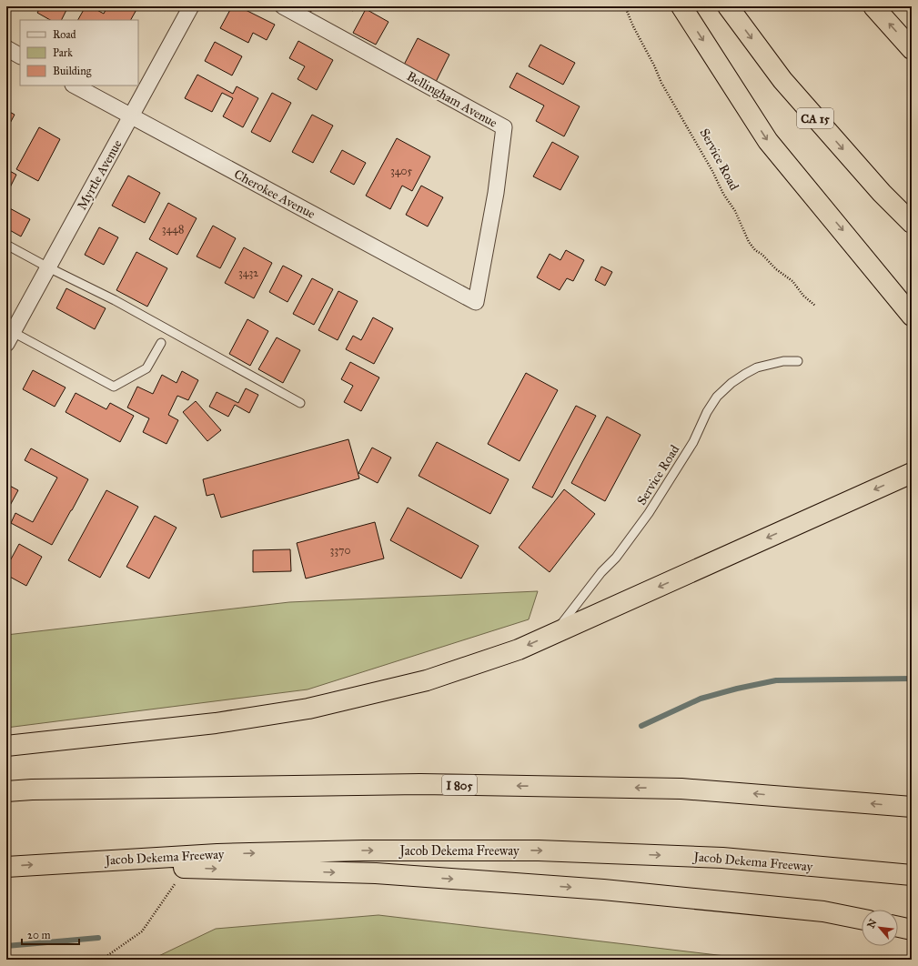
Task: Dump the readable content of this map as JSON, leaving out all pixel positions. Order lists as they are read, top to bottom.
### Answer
{
  "streets": {
    "highway": ["CA 15", "I 805", "Jacob Dekema Freeway"],
    "street": ["Bellingham Avenue", "Myrtle Avenue", "Cherokee Avenue"],
    "lane": ["Service Road"]
  },
  "crossings": [
    ["Bellingham Avenue", "Cherokee Avenue"],
    ["Myrtle Avenue", "Cherokee Avenue"]
  ],
  "house_numbers": [
    "3405",
    "3448",
    "3432",
    "3370"
  ],
  "legend": ["Road", "Park", "Building"],
  "scale_bar": "20 m",
  "north": "top left"
}
